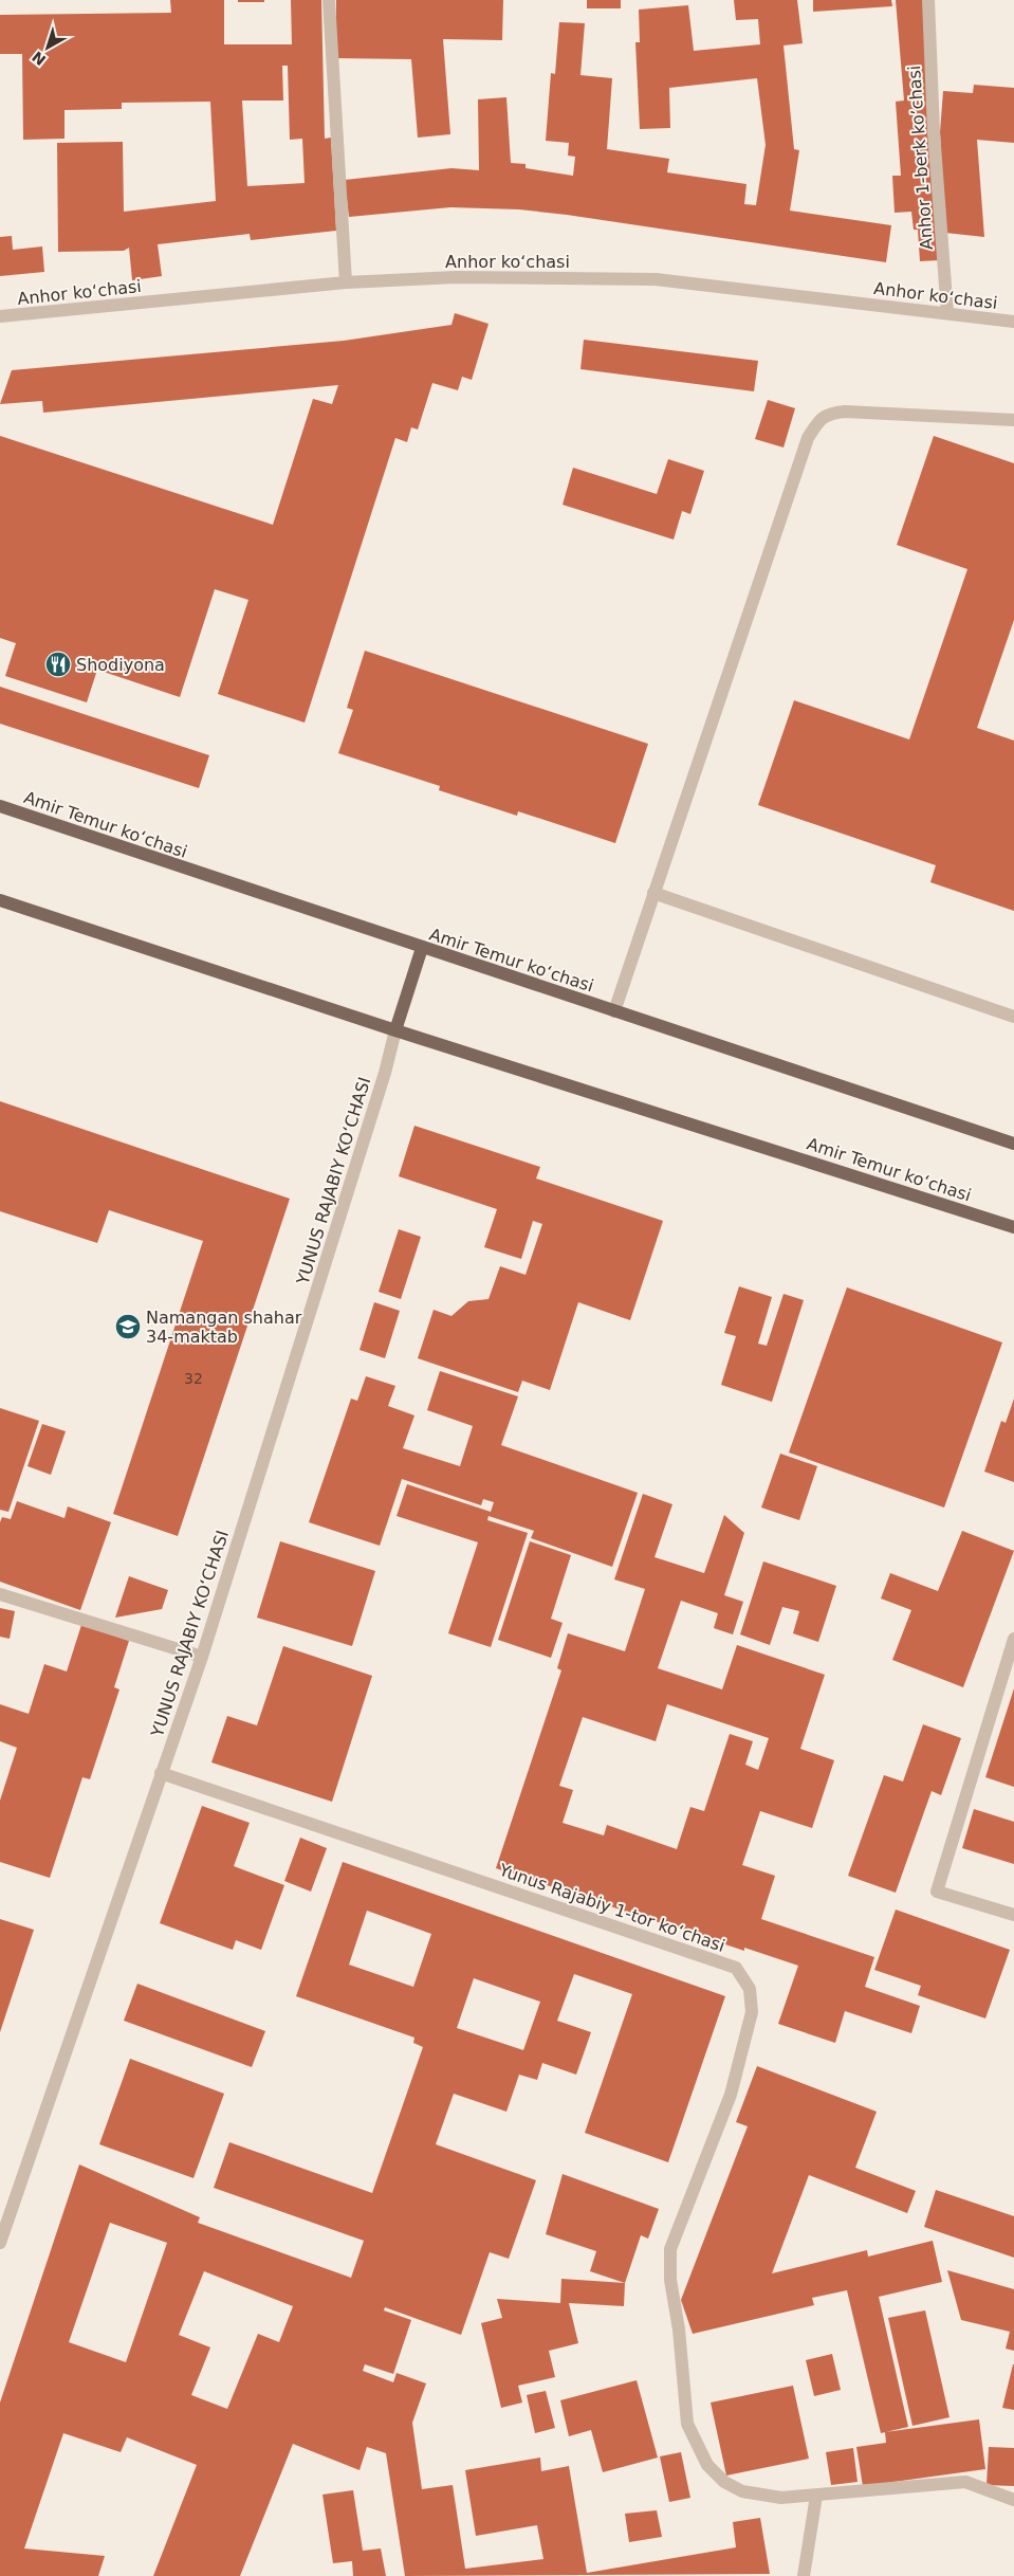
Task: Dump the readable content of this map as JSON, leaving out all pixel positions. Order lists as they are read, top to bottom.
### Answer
{
  "streets": {
    "main road": ["Amir Temur koʻchasi"],
    "street": [
      "Anhor 1-berk koʼchasi",
      "Anhor koʻchasi",
      "YUNUS RAJABIY KO‘CHASI",
      "Yunus Rajabiy 1-tor koʻchasi"
    ]
  },
  "crossings": [
    ["Anhor 1-berk koʼchasi", "Anhor koʻchasi"],
    ["Amir Temur koʻchasi", "YUNUS RAJABIY KO‘CHASI"],
    ["YUNUS RAJABIY KO‘CHASI", "Yunus Rajabiy 1-tor koʻchasi"]
  ],
  "places": {
    "restaurant": ["Shodiyona"],
    "school or university": ["Namangan shahar 34-maktab"]
  },
  "house_numbers": ["32"],
  "north": "bottom left"
}
